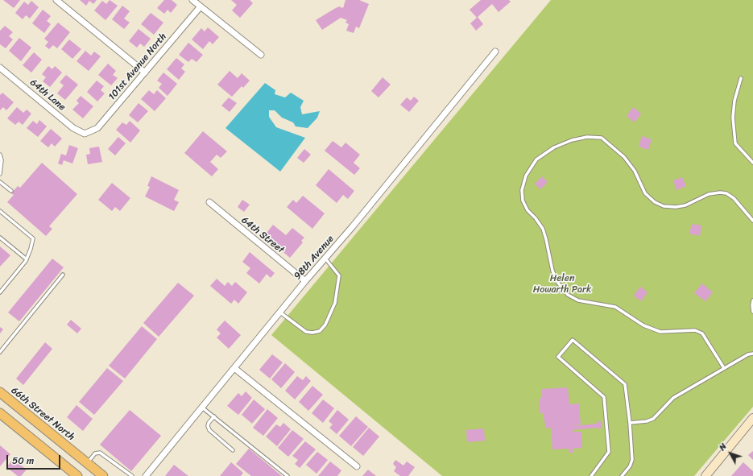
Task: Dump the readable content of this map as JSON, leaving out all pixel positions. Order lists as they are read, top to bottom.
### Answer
{
  "streets": {
    "main road": ["66th Street North"],
    "street": [
      "101st Avenue North",
      "64th Lane",
      "64th Street",
      "98th Avenue"
    ]
  },
  "crossings": [
    ["101st Avenue North", "64th Lane"],
    ["64th Street", "98th Avenue"]
  ],
  "parks": ["Helen Howarth Park"],
  "scale_bar": "50 m",
  "north": "top left"
}
